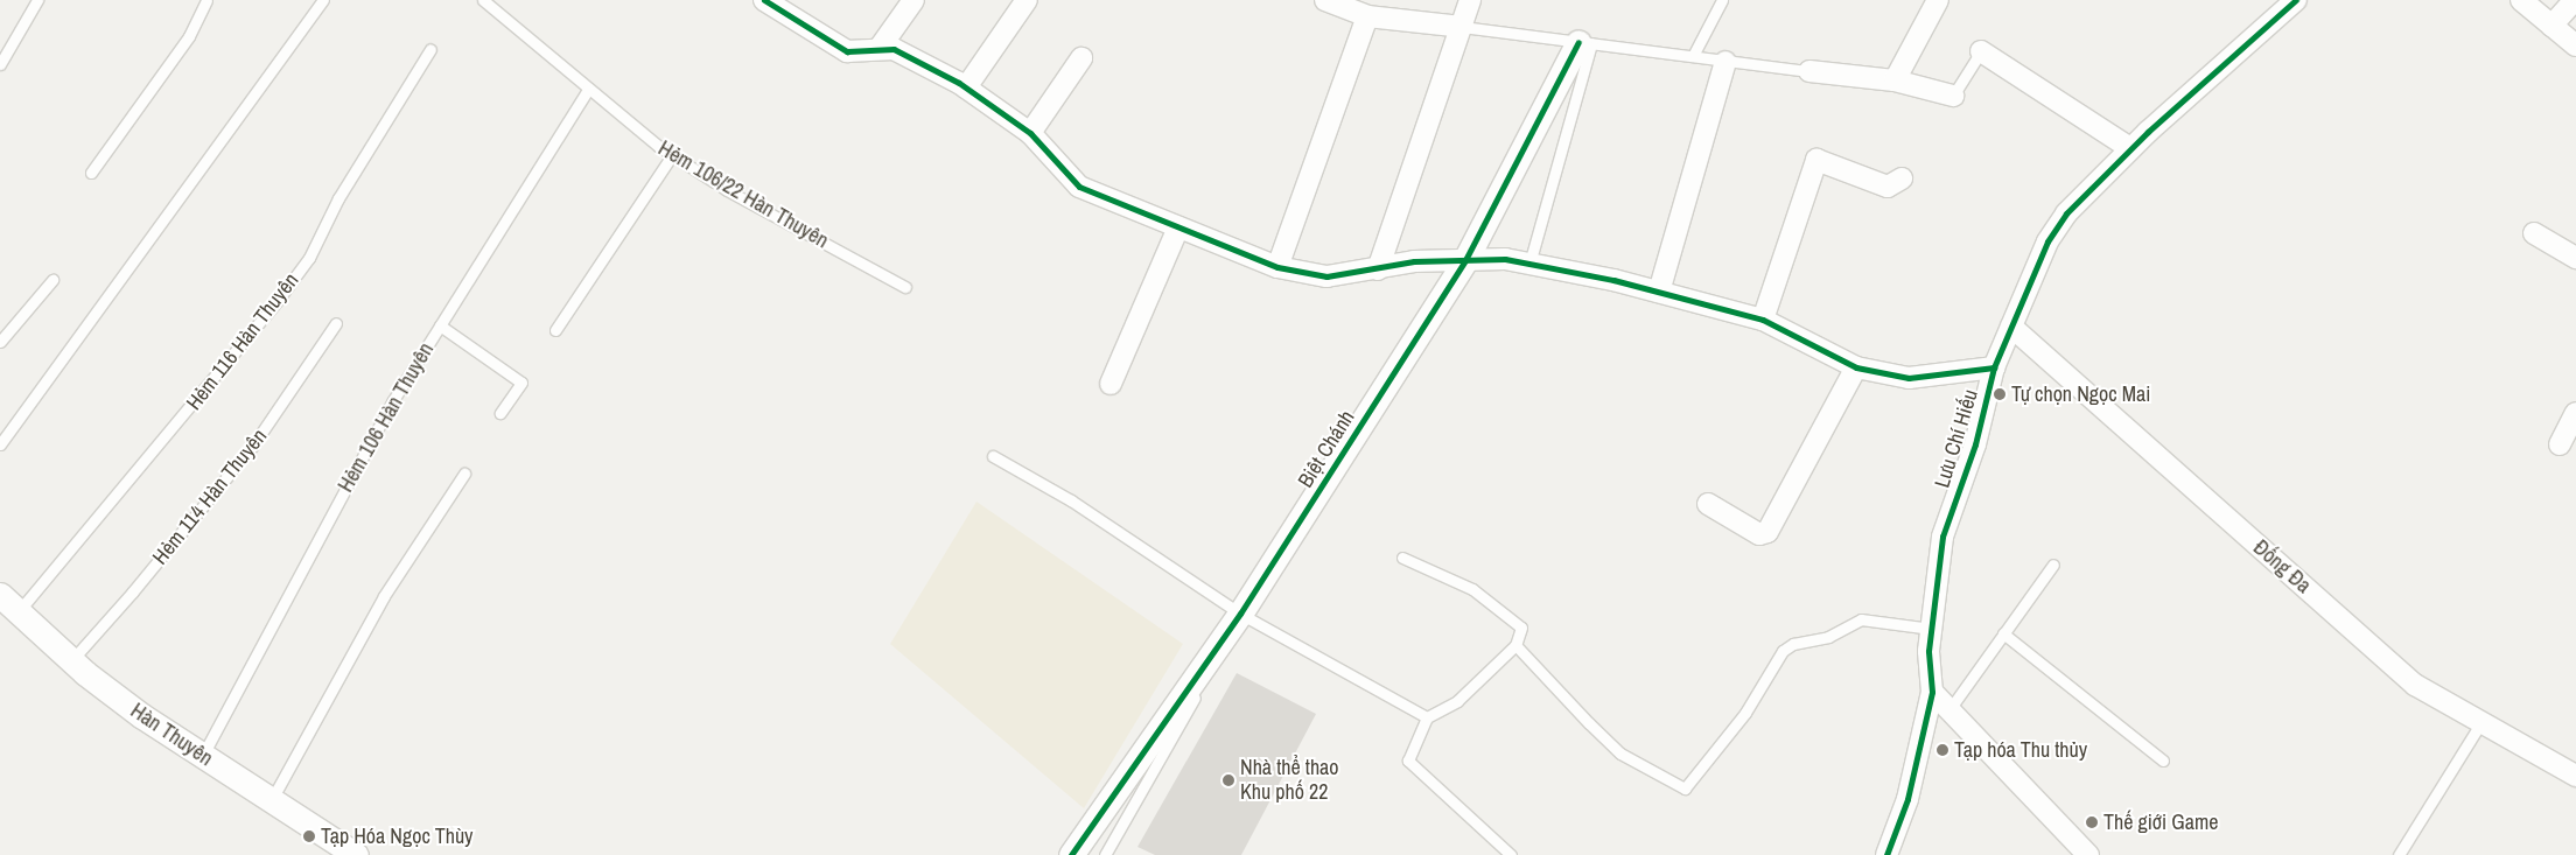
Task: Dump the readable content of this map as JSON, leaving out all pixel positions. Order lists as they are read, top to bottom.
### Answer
{
  "streets": {
    "street": [
      "Lưu Chí Hiếu",
      "Biệt Chánh",
      "Đống Đa",
      "Hàn Thuyên"
    ],
    "lane": [
      "Hẻm 106/22 Hàn Thuyên",
      "Hẻm 116 Hàn Thuyên",
      "Hẻm 106 Hàn Thuyên",
      "Hẻm 114 Hàn Thuyên"
    ]
  },
  "crossings": [
    ["Hẻm 106/22 Hàn Thuyên", "Hẻm 106 Hàn Thuyên"],
    ["Hẻm 116 Hàn Thuyên", "Hàn Thuyên"],
    ["Hẻm 106 Hàn Thuyên", "Hàn Thuyên"],
    ["Lưu Chí Hiếu", "Đống Đa"],
    ["Hẻm 114 Hàn Thuyên", "Hàn Thuyên"]
  ],
  "places": [
    "Tự chọn Ngọc Mai",
    "Tạp hóa Thu thủy",
    "Nhà thể thao Khu phố 22",
    "Thế giới Game",
    "Tạp Hóa Ngọc Thùy"
  ]
}
